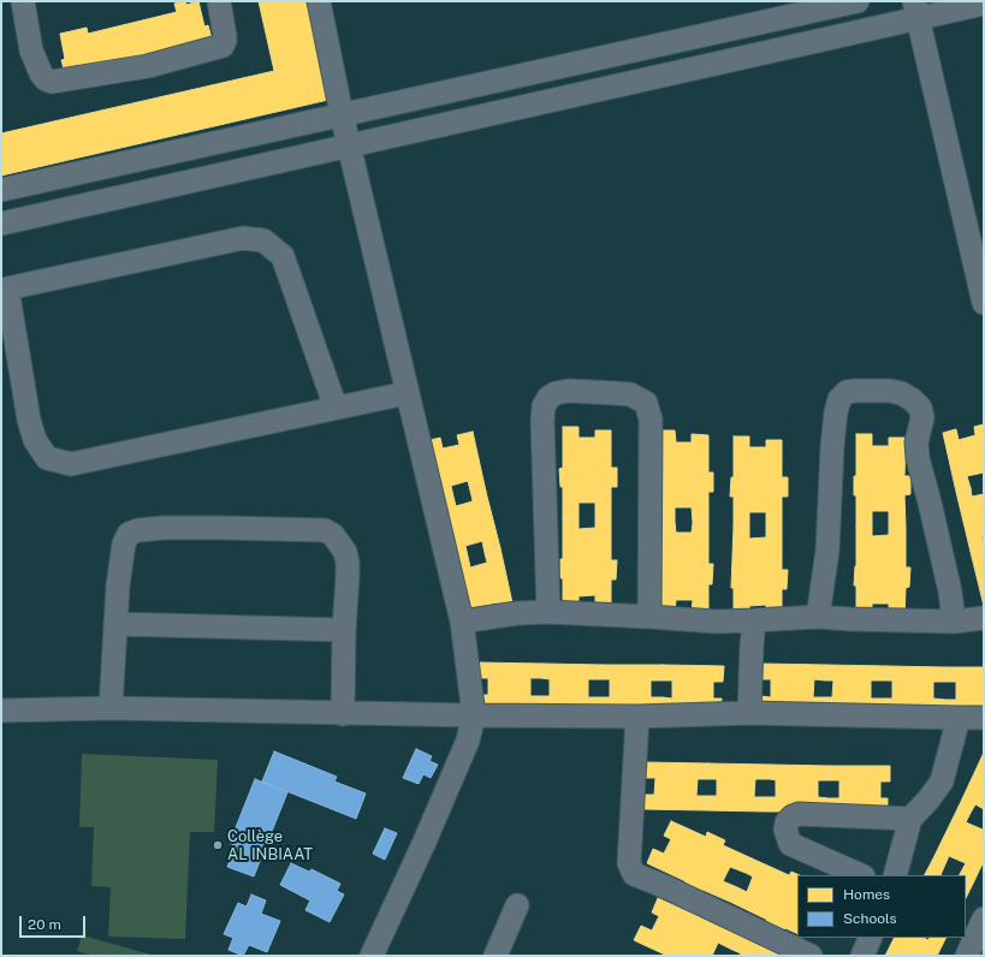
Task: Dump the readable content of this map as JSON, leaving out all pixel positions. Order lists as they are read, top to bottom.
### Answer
{
  "places": ["Collège AL INBIAAT"],
  "legend": ["Homes", "Schools"],
  "scale_bar": "20 m"
}
